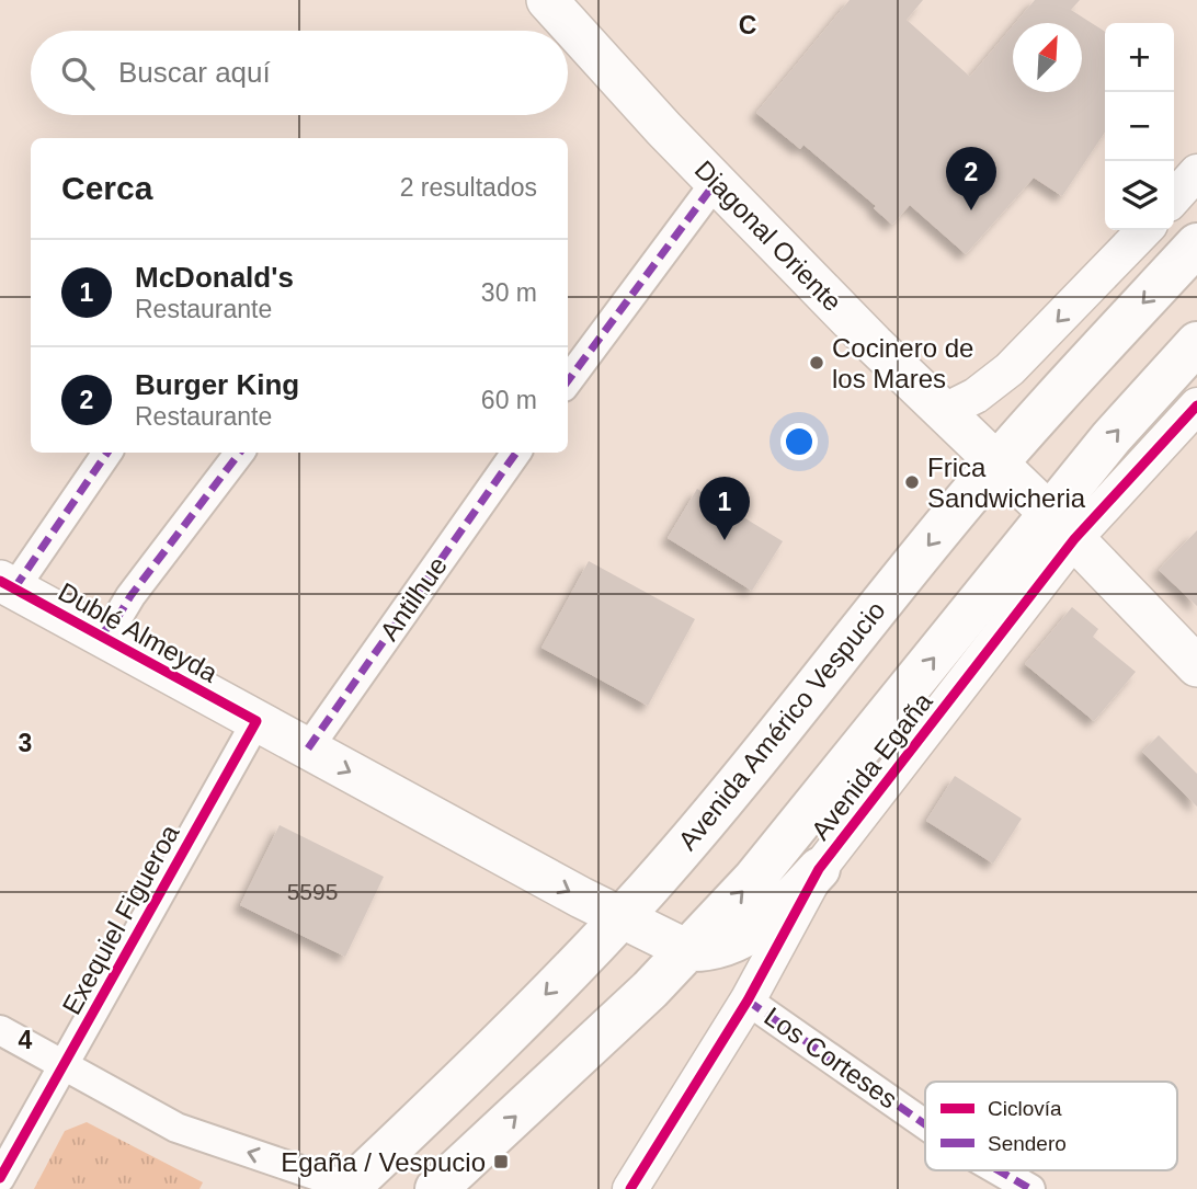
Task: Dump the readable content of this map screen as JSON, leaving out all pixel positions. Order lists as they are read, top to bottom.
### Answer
{
  "streets": {
    "main road": ["Diagonal Oriente", "Dublé Almeyda", "Avenida Américo Vespucio"],
    "street": [
      "Antilhue",
      "Avenida Egaña",
      "Exequiel Figueroa",
      "Los Corteses"
    ]
  },
  "crossings": [
    ["Diagonal Oriente", "Avenida Américo Vespucio"],
    ["Diagonal Oriente", "Avenida Egaña"],
    ["Antilhue", "Dublé Almeyda"],
    ["Dublé Almeyda", "Avenida Américo Vespucio"],
    ["Dublé Almeyda", "Exequiel Figueroa"],
    ["Avenida Egaña", "Los Corteses"]
  ],
  "one_way": ["Dublé Almeyda"],
  "places": {
    "other": ["Cocinero de los Mares", "Frica Sandwicheria"],
    "transit": ["Egaña / Vespucio"]
  },
  "house_numbers": ["5595"],
  "legend": ["Ciclovía", "Sendero"],
  "north": "top right",
  "page": {
    "map_buttons": ["+", "−"],
    "search": "Buscar aquí",
    "heading": ["Cerca", "2 resultados"],
    "pins": ["2", "1"],
    "list": [
      {
        "mark": "1",
        "name": "McDonald's",
        "note": "Restaurante",
        "value": "30 m"
      },
      {
        "mark": "2",
        "name": "Burger King",
        "note": "Restaurante",
        "value": "60 m"
      }
    ]
  },
  "grid": {
    "columns": ["C"],
    "rows": ["3", "4"]
  }
}
